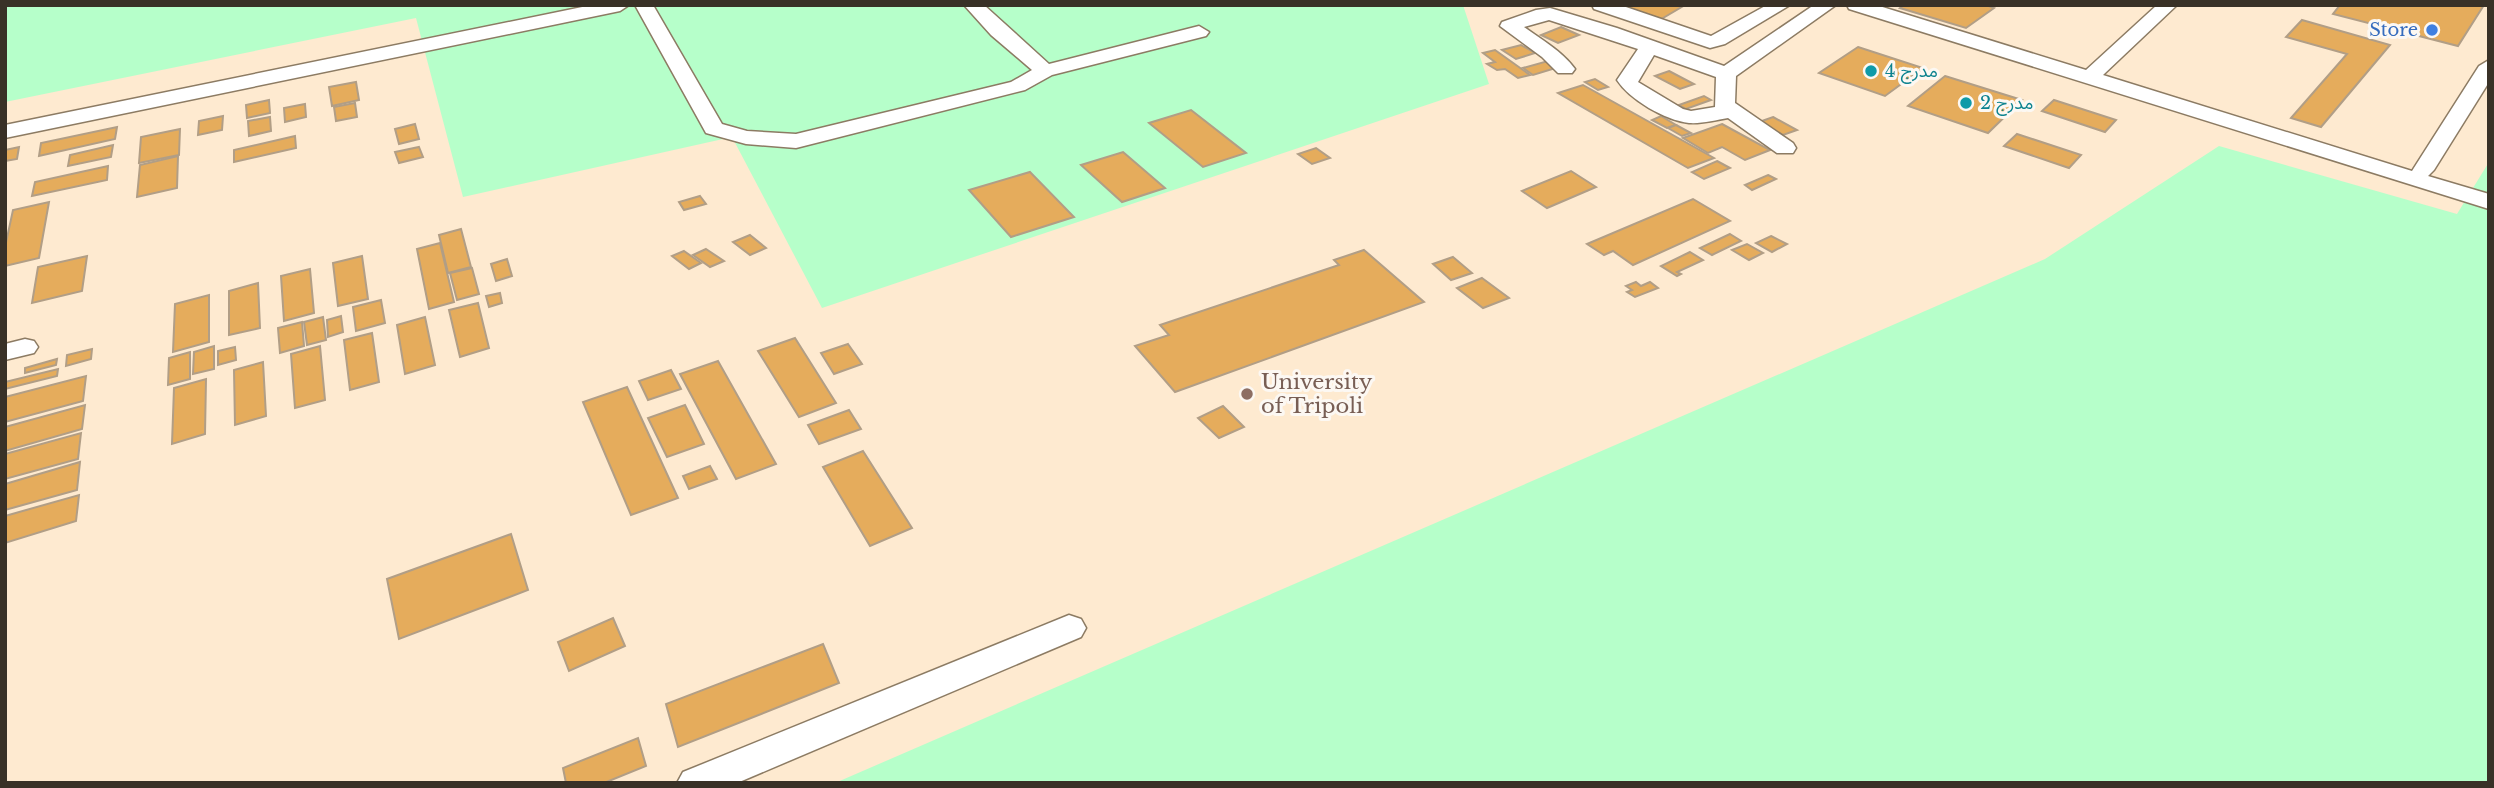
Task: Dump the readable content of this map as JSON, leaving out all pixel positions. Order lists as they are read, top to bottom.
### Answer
{
  "places": [
    "Store",
    "مدرج 4",
    "مدرج 2",
    "University of Tripoli"
  ]
}
